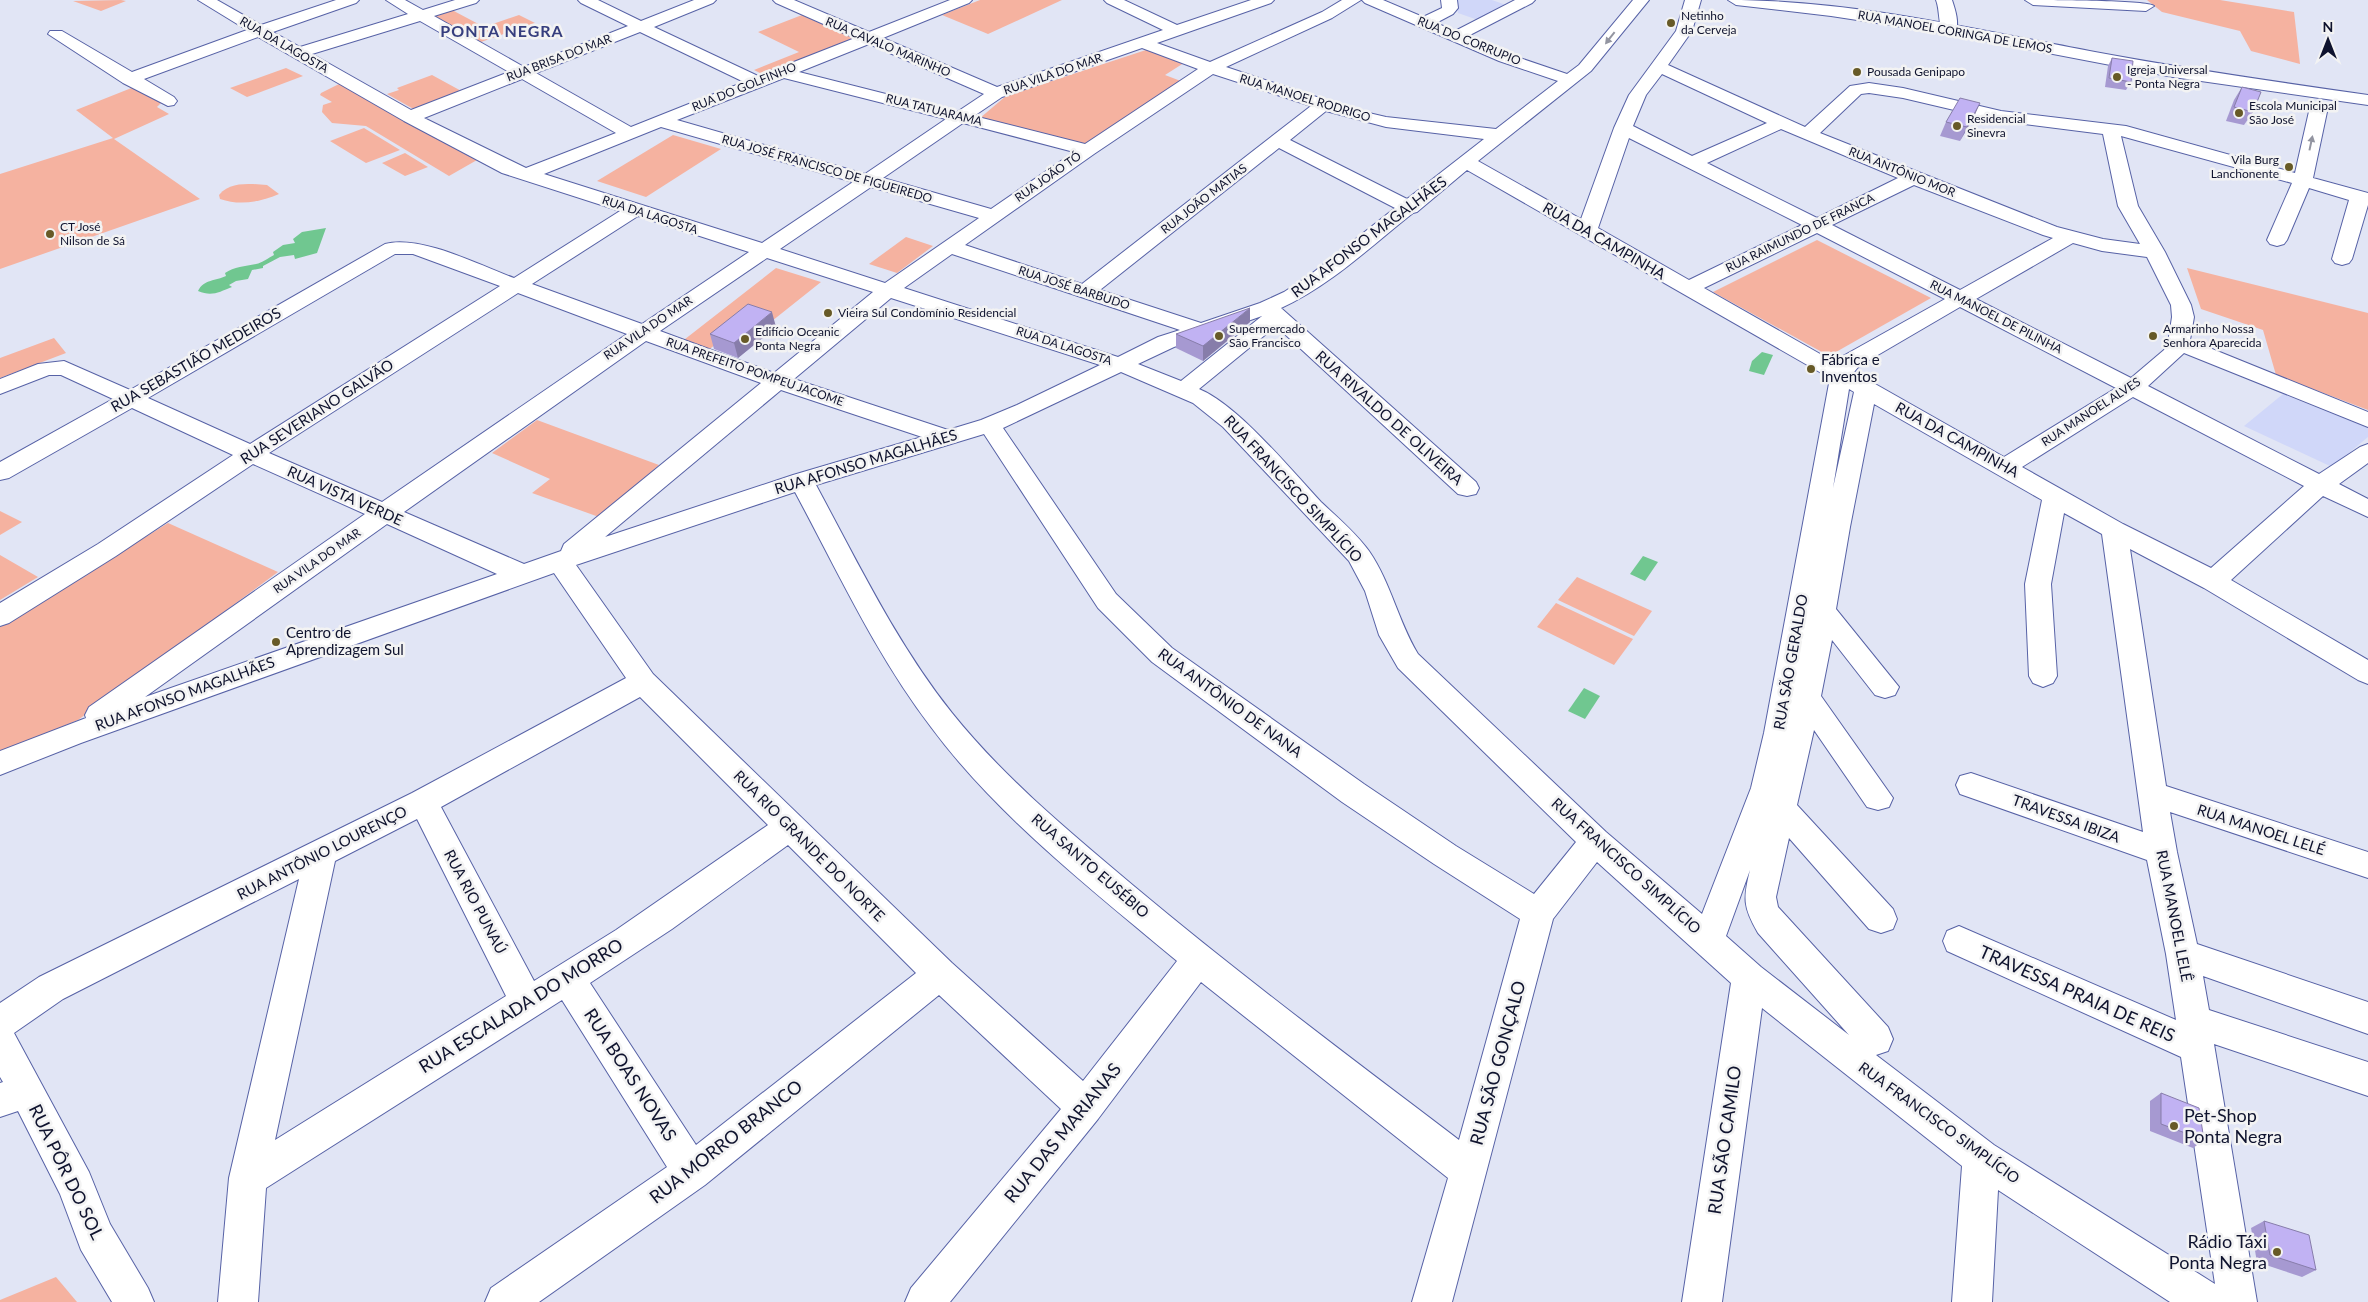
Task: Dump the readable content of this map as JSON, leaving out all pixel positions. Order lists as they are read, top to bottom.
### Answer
{
  "streets": {
    "street": [
      "RUA MANOEL CORINGA DE LEMOS",
      "RUA DO CORRUPIO",
      "RUA DA LAGOSTA",
      "RUA CAVALO MARINHO",
      "RUA BRISA DO MAR",
      "RUA VILA DO MAR",
      "RUA DO GOLFINHO",
      "RUA MANOEL RODRIGO",
      "RUA TATUARAMA",
      "RUA JOSÉ FRANCISCO DE FIGUEIREDO",
      "RUA ANTÔNIO MOR",
      "RUA JOÃO TÓ",
      "RUA JOÃO MATIAS",
      "RUA RAIMUNDO DE FRANCA",
      "RUA AFONSO MAGALHÃES",
      "RUA DA CAMPINHA",
      "RUA JOSÉ BARBUDO",
      "RUA MANOEL DE PILINHA",
      "RUA SEBASTIÃO MEDEIROS",
      "RUA PREFEITO POMPEU JACOME",
      "RUA SEVERIANO GALVÃO",
      "RUA MANOEL ALVES",
      "RUA RIVALDO DE OLIVEIRA",
      "RUA FRANCISCO SIMPLÍCIO",
      "RUA VISTA VERDE",
      "RUA SÃO GERALDO",
      "RUA ANTÔNIO DE NANA",
      "TRAVESSA IBIZA",
      "RUA MANOEL LELÉ",
      "RUA RIO GRANDE DO NORTE",
      "RUA ANTÔNIO LOURENÇO",
      "RUA SANTO EUSÉBIO",
      "RUA RIO PUNAÚ",
      "RUA MANOEL LELÊ",
      "TRAVESSA PRAIA DE REIS",
      "RUA ESCALADA DO MORRO",
      "RUA SÃO GONÇALO",
      "RUA BOAS NOVAS",
      "RUA DAS MARIANAS",
      "RUA SÃO CAMILO",
      "RUA MORRO BRANCO",
      "RUA PÔR DO SOL"
    ]
  },
  "crossings": [
    ["RUA DO CORRUPIO", "RUA AFONSO MAGALHÃES"],
    ["RUA DA LAGOSTA", "RUA BRISA DO MAR"],
    ["RUA DA LAGOSTA", "RUA VILA DO MAR"],
    ["RUA DA LAGOSTA", "RUA DO GOLFINHO"],
    ["RUA DA LAGOSTA", "RUA JOÃO TÓ"],
    ["RUA DA LAGOSTA", "RUA AFONSO MAGALHÃES"],
    ["RUA DA LAGOSTA", "RUA SEVERIANO GALVÃO"],
    ["RUA DA LAGOSTA", "RUA FRANCISCO SIMPLÍCIO"],
    ["RUA CAVALO MARINHO", "RUA VILA DO MAR"],
    ["RUA CAVALO MARINHO", "RUA DO GOLFINHO"],
    ["RUA VILA DO MAR", "RUA MANOEL RODRIGO"],
    ["RUA VILA DO MAR", "RUA TATUARAMA"],
    ["RUA VILA DO MAR", "RUA JOSÉ FRANCISCO DE FIGUEIREDO"],
    ["RUA VILA DO MAR", "RUA AFONSO MAGALHÃES"],
    ["RUA VILA DO MAR", "RUA PREFEITO POMPEU JACOME"],
    ["RUA VILA DO MAR", "RUA VISTA VERDE"],
    ["RUA DO GOLFINHO", "RUA TATUARAMA"],
    ["RUA DO GOLFINHO", "RUA JOSÉ FRANCISCO DE FIGUEIREDO"],
    ["RUA MANOEL RODRIGO", "RUA JOÃO TÓ"],
    ["RUA MANOEL RODRIGO", "RUA JOÃO MATIAS"],
    ["RUA MANOEL RODRIGO", "RUA AFONSO MAGALHÃES"],
    ["RUA TATUARAMA", "RUA JOÃO TÓ"],
    ["RUA JOSÉ FRANCISCO DE FIGUEIREDO", "RUA JOÃO TÓ"],
    ["RUA ANTÔNIO MOR", "RUA RAIMUNDO DE FRANCA"],
    ["RUA ANTÔNIO MOR", "RUA MANOEL ALVES"],
    ["RUA JOÃO TÓ", "RUA AFONSO MAGALHÃES"],
    ["RUA JOÃO TÓ", "RUA JOSÉ BARBUDO"],
    ["RUA JOÃO TÓ", "RUA PREFEITO POMPEU JACOME"],
    ["RUA JOÃO TÓ", "RUA RIO GRANDE DO NORTE"],
    ["RUA JOÃO MATIAS", "RUA JOSÉ BARBUDO"],
    ["RUA RAIMUNDO DE FRANCA", "RUA DA CAMPINHA"],
    ["RUA RAIMUNDO DE FRANCA", "RUA MANOEL DE PILINHA"],
    ["RUA AFONSO MAGALHÃES", "RUA DA CAMPINHA"],
    ["RUA AFONSO MAGALHÃES", "RUA JOSÉ BARBUDO"],
    ["RUA AFONSO MAGALHÃES", "RUA PREFEITO POMPEU JACOME"],
    ["RUA AFONSO MAGALHÃES", "RUA RIVALDO DE OLIVEIRA"],
    ["RUA AFONSO MAGALHÃES", "RUA FRANCISCO SIMPLÍCIO"],
    ["RUA AFONSO MAGALHÃES", "RUA VISTA VERDE"],
    ["RUA AFONSO MAGALHÃES", "RUA ANTÔNIO DE NANA"],
    ["RUA AFONSO MAGALHÃES", "RUA RIO GRANDE DO NORTE"],
    ["RUA AFONSO MAGALHÃES", "RUA SANTO EUSÉBIO"],
    ["RUA DA CAMPINHA", "RUA MANOEL ALVES"],
    ["RUA DA CAMPINHA", "RUA SÃO GERALDO"],
    ["RUA DA CAMPINHA", "RUA MANOEL LELÊ"],
    ["RUA MANOEL DE PILINHA", "RUA MANOEL ALVES"],
    ["RUA SEBASTIÃO MEDEIROS", "RUA PREFEITO POMPEU JACOME"],
    ["RUA SEBASTIÃO MEDEIROS", "RUA VISTA VERDE"],
    ["RUA PREFEITO POMPEU JACOME", "RUA SEVERIANO GALVÃO"],
    ["RUA SEVERIANO GALVÃO", "RUA VISTA VERDE"],
    ["RUA FRANCISCO SIMPLÍCIO", "RUA SÃO GERALDO"],
    ["RUA FRANCISCO SIMPLÍCIO", "RUA SÃO GONÇALO"],
    ["RUA FRANCISCO SIMPLÍCIO", "RUA SÃO CAMILO"],
    ["RUA ANTÔNIO DE NANA", "RUA SÃO GONÇALO"],
    ["TRAVESSA IBIZA", "RUA MANOEL LELÊ"],
    ["RUA MANOEL LELÉ", "RUA MANOEL LELÊ"],
    ["RUA RIO GRANDE DO NORTE", "RUA ANTÔNIO LOURENÇO"],
    ["RUA RIO GRANDE DO NORTE", "RUA ESCALADA DO MORRO"],
    ["RUA RIO GRANDE DO NORTE", "RUA DAS MARIANAS"],
    ["RUA RIO GRANDE DO NORTE", "RUA MORRO BRANCO"],
    ["RUA ANTÔNIO LOURENÇO", "RUA RIO PUNAÚ"],
    ["RUA SANTO EUSÉBIO", "RUA SÃO GONÇALO"],
    ["RUA SANTO EUSÉBIO", "RUA DAS MARIANAS"],
    ["RUA RIO PUNAÚ", "RUA ESCALADA DO MORRO"],
    ["RUA MANOEL LELÊ", "TRAVESSA PRAIA DE REIS"],
    ["RUA ESCALADA DO MORRO", "RUA BOAS NOVAS"],
    ["RUA BOAS NOVAS", "RUA MORRO BRANCO"]
  ],
  "districts": ["PONTA NEGRA"],
  "places": [
    "Netinho da Cerveja",
    "Pousada Genipapo",
    "Igreja Universal - Ponta Negra",
    "Escola Municipal São José",
    "Residencial Sinevra",
    "Vila Burg Lanchonente",
    "CT José Nilson de Sá",
    "Vieira Sul Condomínio Residencial",
    "Supermercado São Francisco",
    "Armarinho Nossa Senhora Aparecida",
    "Edifício Oceanic Ponta Negra",
    "Fábrica e Inventos",
    "Centro de Aprendizagem Sul",
    "Pet-Shop Ponta Negra",
    "Rádio Táxi Ponta Negra"
  ],
  "north": "top"
}
